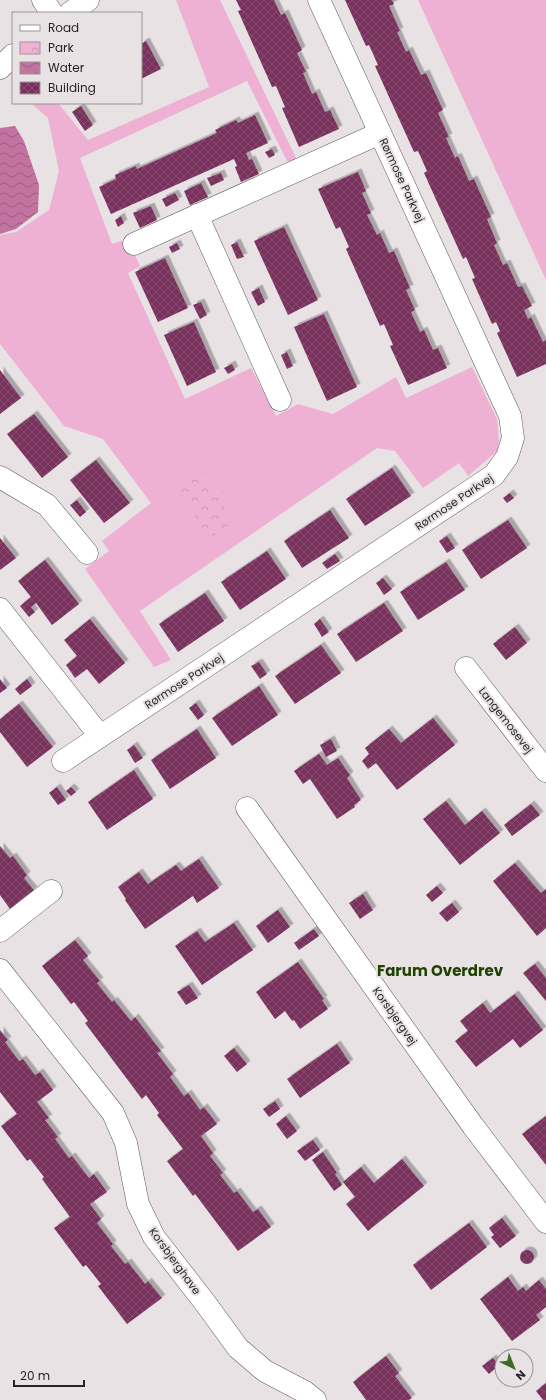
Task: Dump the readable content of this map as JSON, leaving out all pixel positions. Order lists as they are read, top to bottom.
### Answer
{
  "streets": {
    "street": [
      "Rørmose Parkvej",
      "Langemosevej",
      "Korsbjergvej",
      "Korsbjerghave"
    ]
  },
  "districts": ["Farum Overdrev"],
  "legend": [
    "Road",
    "Park",
    "Water",
    "Building"
  ],
  "scale_bar": "20 m",
  "north": "bottom right"
}
